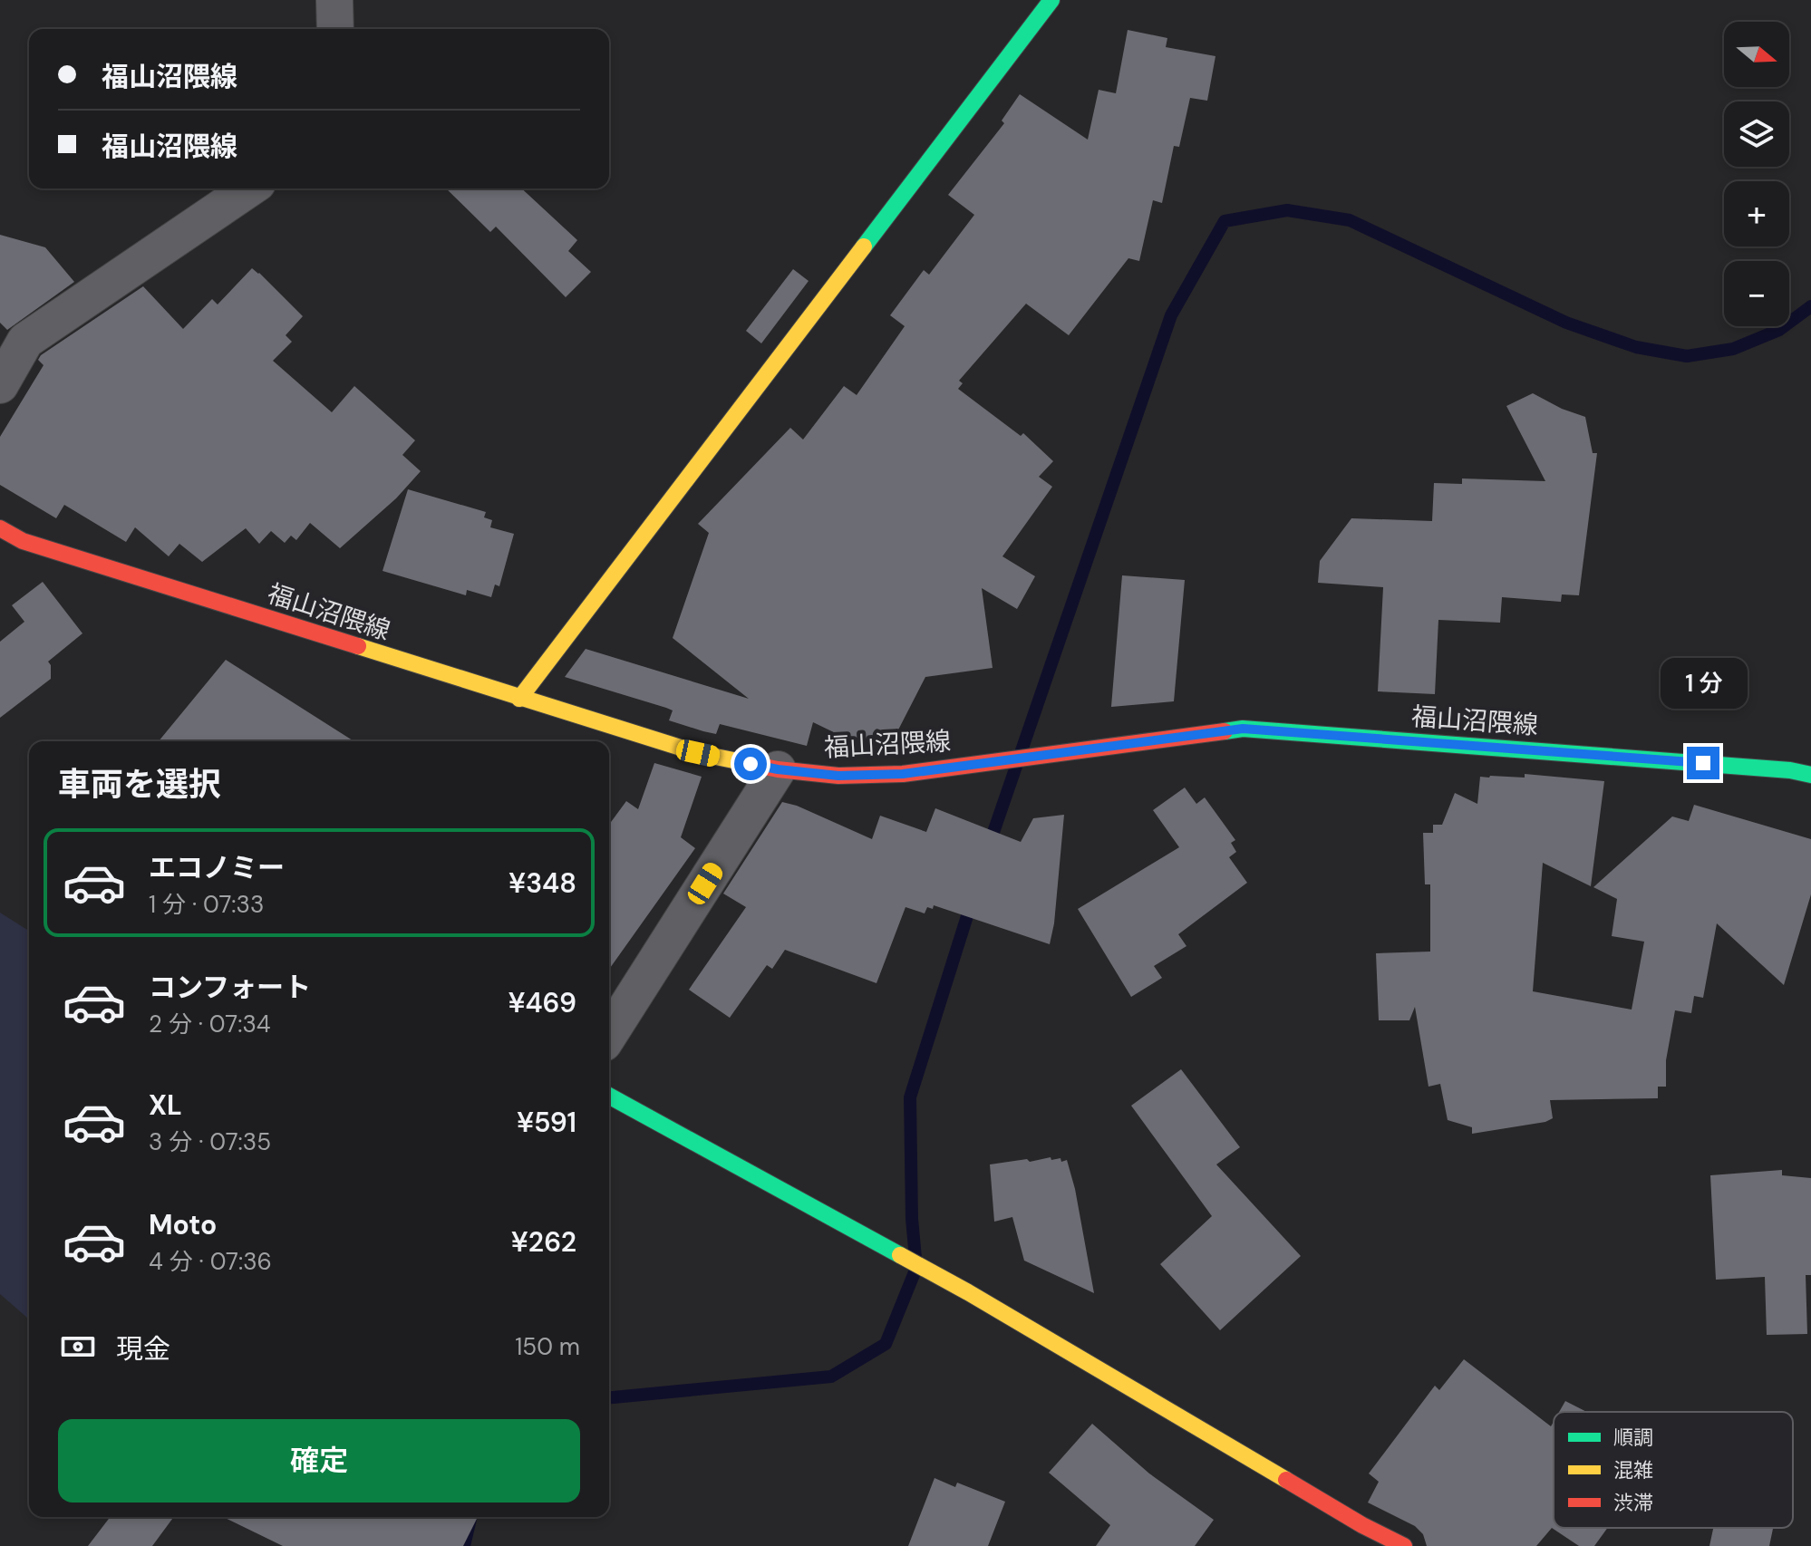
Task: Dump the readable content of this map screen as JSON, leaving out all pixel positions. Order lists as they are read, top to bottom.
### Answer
{
  "streets": {
    "main road": ["福山沼隈線"]
  },
  "legend": ["順調", "混雑", "渋滞"],
  "north": "right",
  "page": {
    "map_buttons": ["+", "−"],
    "banner": ["福山沼隈線", "福山沼隈線"],
    "bubble": "1 分",
    "heading": "車両を選択",
    "list": [
      {
        "name": "エコノミー",
        "note": "1 分 · 07:33",
        "value": "¥348"
      },
      {
        "name": "コンフォート",
        "note": "2 分 · 07:34",
        "value": "¥469"
      },
      {
        "name": "XL",
        "note": "3 分 · 07:35",
        "value": "¥591"
      },
      {
        "name": "Moto",
        "note": "4 分 · 07:36",
        "value": "¥262"
      }
    ],
    "pay": ["現金", "150 m"],
    "buttons": "確定"
  }
}
